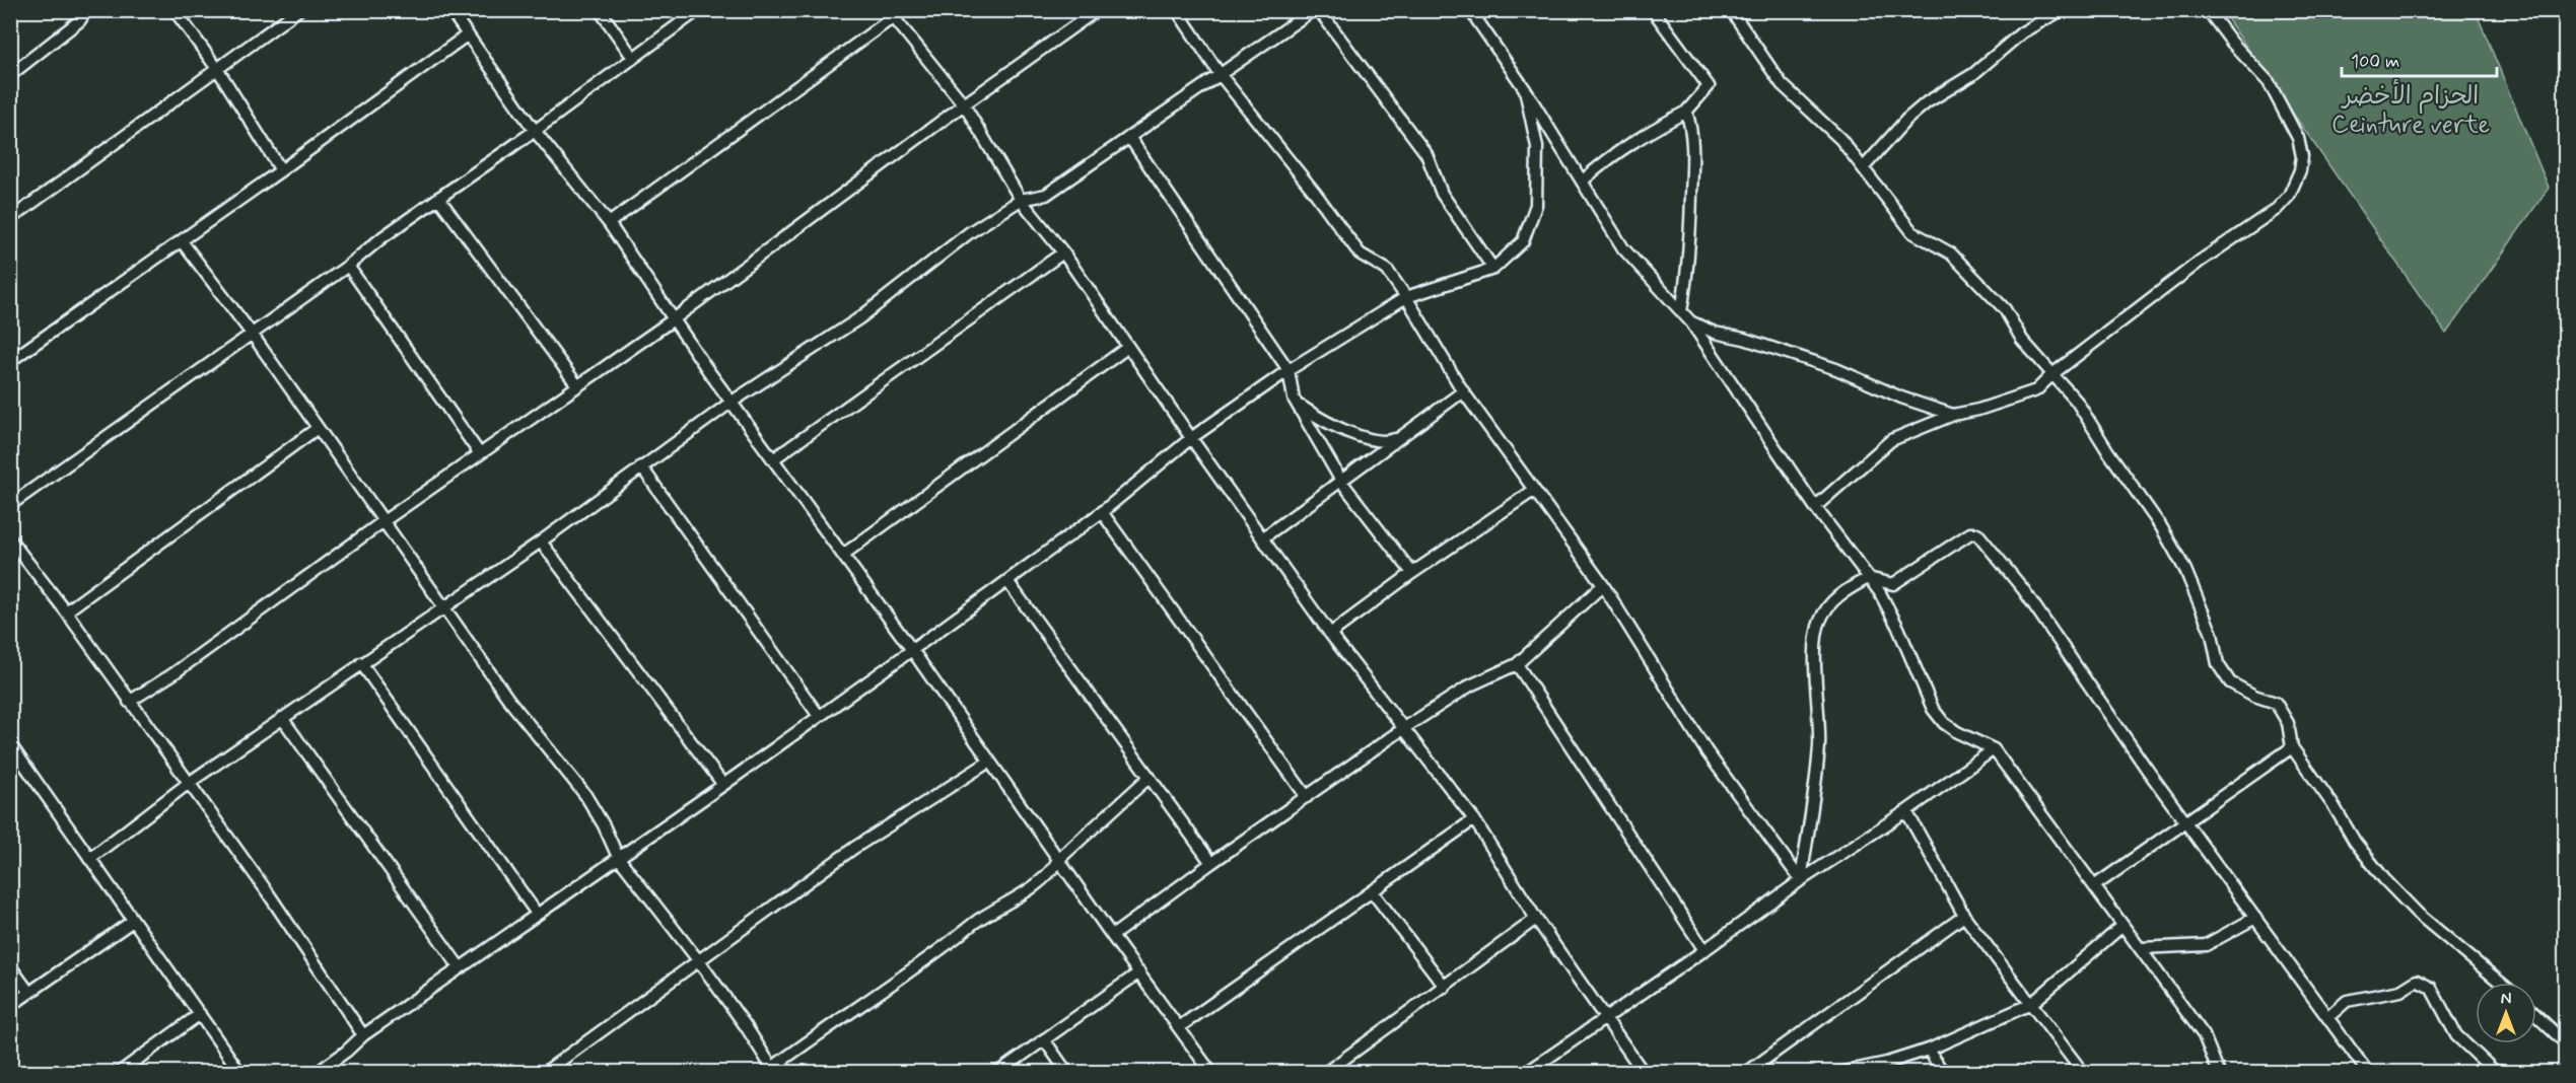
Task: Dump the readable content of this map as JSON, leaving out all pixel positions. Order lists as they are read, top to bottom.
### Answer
{
  "parks": ["الحزام الأخضر Ceinture verte"],
  "scale_bar": "100 m",
  "north": "top"
}
